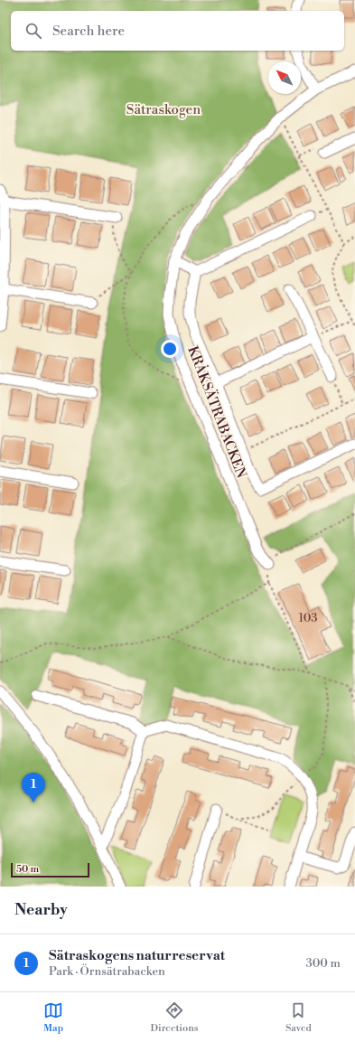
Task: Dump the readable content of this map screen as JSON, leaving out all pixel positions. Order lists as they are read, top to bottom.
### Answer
{
  "streets": {
    "street": ["KRÅKSÄTRABACKEN"]
  },
  "parks": ["Sätraskogen"],
  "house_numbers": ["103"],
  "scale_bar": "50 m",
  "north": "top left",
  "page": {
    "search": "Search here",
    "pins": "1",
    "scale": "50 m",
    "heading": "Nearby",
    "list": [
      {
        "mark": "1",
        "name": "Sätraskogens naturreservat",
        "note": "Park · Örnsätrabacken",
        "value": "300 m"
      }
    ],
    "nav": ["Map", "Directions", "Saved"]
  }
}
